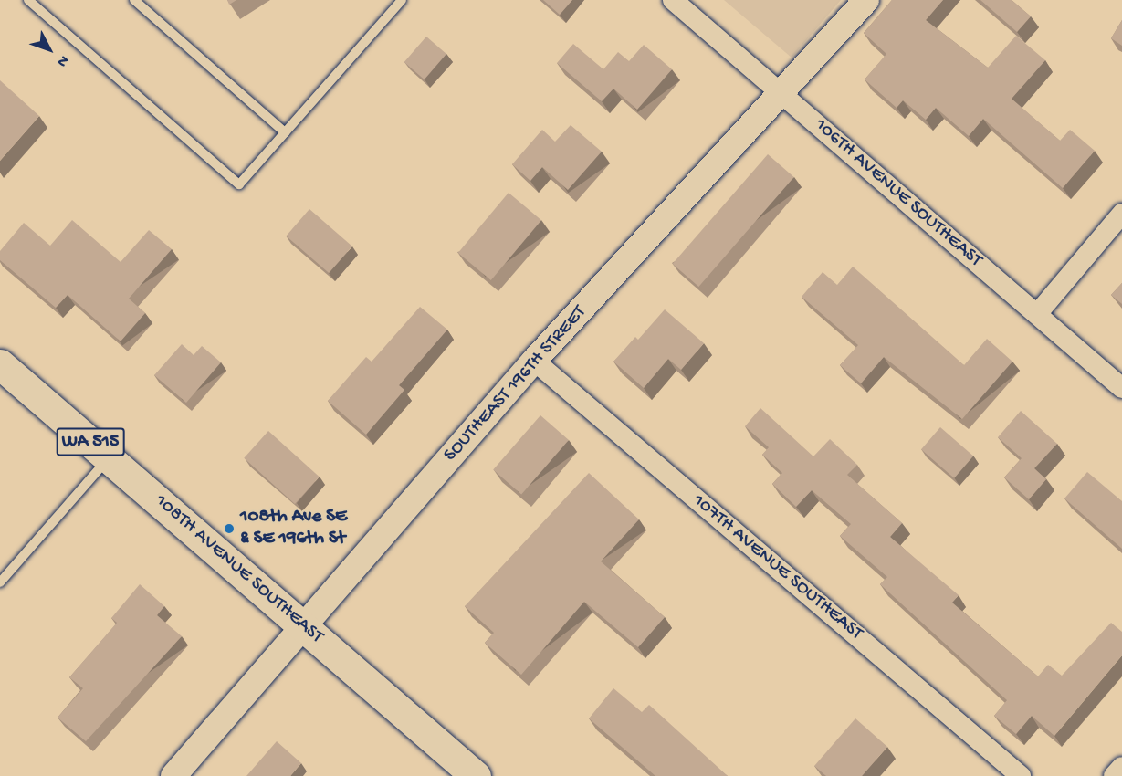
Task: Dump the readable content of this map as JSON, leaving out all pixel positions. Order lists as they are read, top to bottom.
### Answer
{
  "streets": {
    "main road": ["WA 515", "108TH AVENUE SOUTHEAST"],
    "street": ["106TH AVENUE SOUTHEAST", "SOUTHEAST 196TH STREET", "107TH AVENUE SOUTHEAST"]
  },
  "crossings": [
    ["106TH AVENUE SOUTHEAST", "SOUTHEAST 196TH STREET"],
    ["SOUTHEAST 196TH STREET", "107TH AVENUE SOUTHEAST"],
    ["SOUTHEAST 196TH STREET", "108TH AVENUE SOUTHEAST"]
  ],
  "places": ["108th Ave SE & SE 196th St"],
  "north": "bottom right"
}
